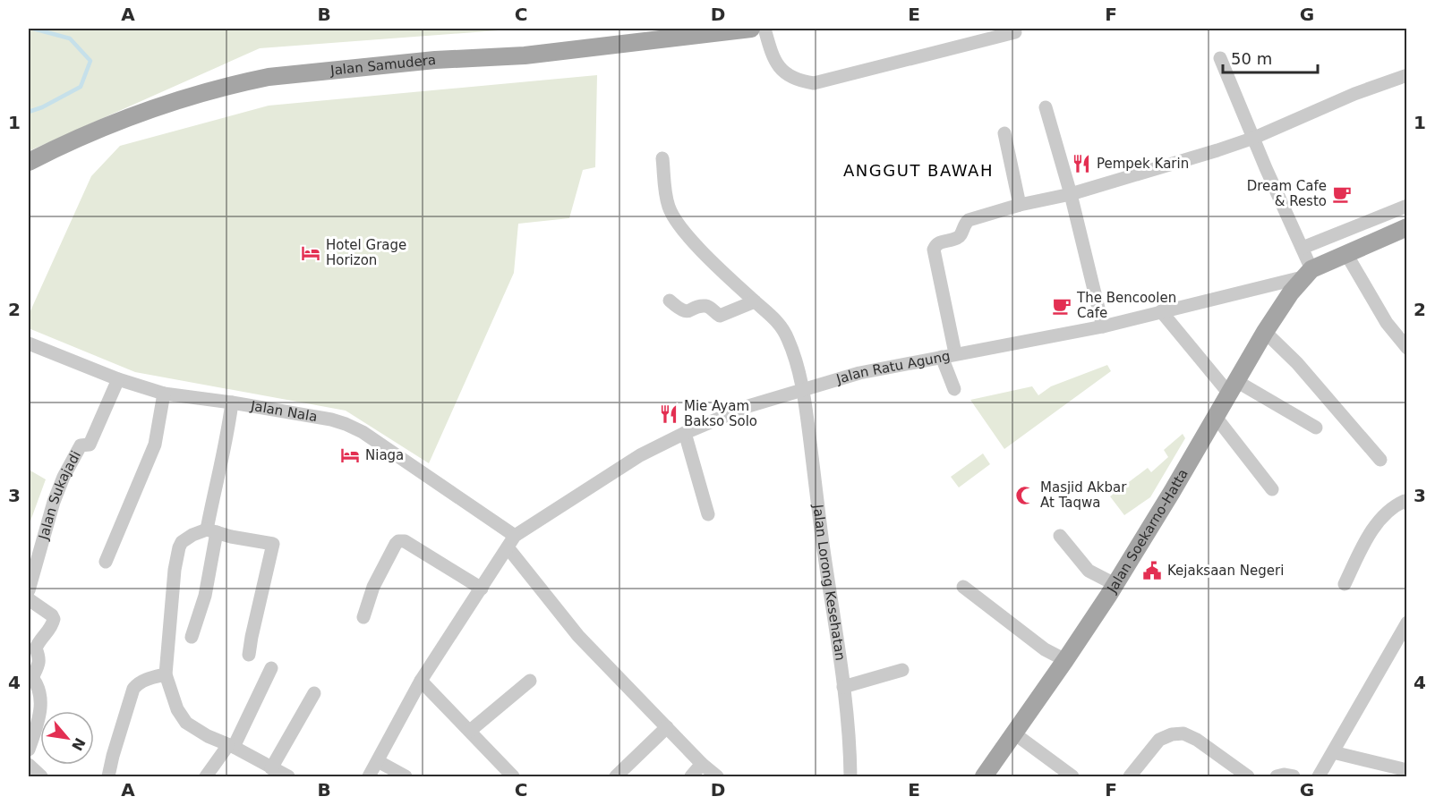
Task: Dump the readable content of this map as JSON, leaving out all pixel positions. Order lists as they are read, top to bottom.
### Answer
{
  "streets": {
    "main road": ["Jalan Samudera", "Jalan Soekarno-Hatta"],
    "street": [
      "Jalan Ratu Agung",
      "Jalan Nala",
      "Jalan Sukajadi",
      "Jalan Lorong Kesehatan"
    ]
  },
  "crossings": [
    ["Jalan Ratu Agung", "Jalan Nala"],
    ["Jalan Ratu Agung", "Jalan Soekarno-Hatta"],
    ["Jalan Ratu Agung", "Jalan Lorong Kesehatan"],
    ["Jalan Nala", "Jalan Sukajadi"]
  ],
  "districts": ["ANGGUT BAWAH"],
  "places": {
    "restaurant": ["Pempek Karin", "Mie Ayam Bakso Solo"],
    "cafe": ["Dream Cafe & Resto", "The Bencoolen Cafe"],
    "hotel": ["Hotel Grage Horizon", "Niaga"],
    "mosque": ["Masjid Akbar At Taqwa"],
    "public building": ["Kejaksaan Negeri"]
  },
  "scale_bar": "50 m",
  "north": "bottom right",
  "grid": {
    "columns": [
      "A",
      "B",
      "C",
      "D",
      "E",
      "F",
      "G"
    ],
    "rows": [
      "1",
      "2",
      "3",
      "4"
    ]
  }
}
